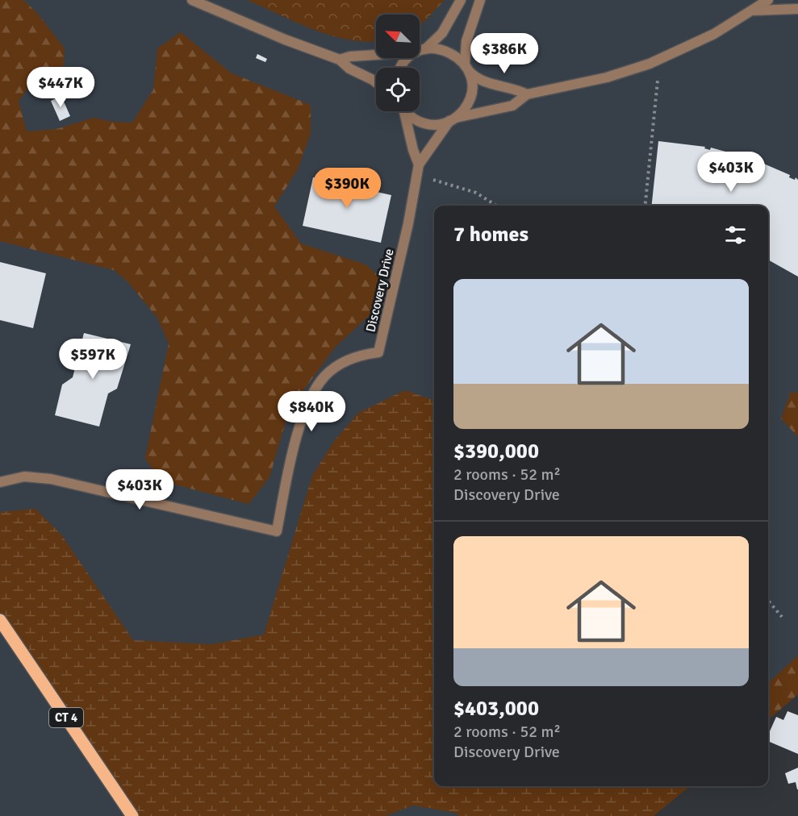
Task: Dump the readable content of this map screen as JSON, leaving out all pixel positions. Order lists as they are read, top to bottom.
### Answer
{
  "streets": {
    "main road": ["CT 4"],
    "street": ["Discovery Drive"]
  },
  "north": "top left",
  "page": {
    "price": [
      "$386K",
      "$447K",
      "$403K",
      "$390K",
      "$597K",
      "$840K",
      "$403K"
    ],
    "heading": "7 homes",
    "list": [
      {
        "name": "$390,000",
        "note": "2 rooms · 52 m² · Discovery Drive"
      },
      {
        "name": "$403,000",
        "note": "2 rooms · 52 m² · Discovery Drive"
      }
    ]
  }
}
